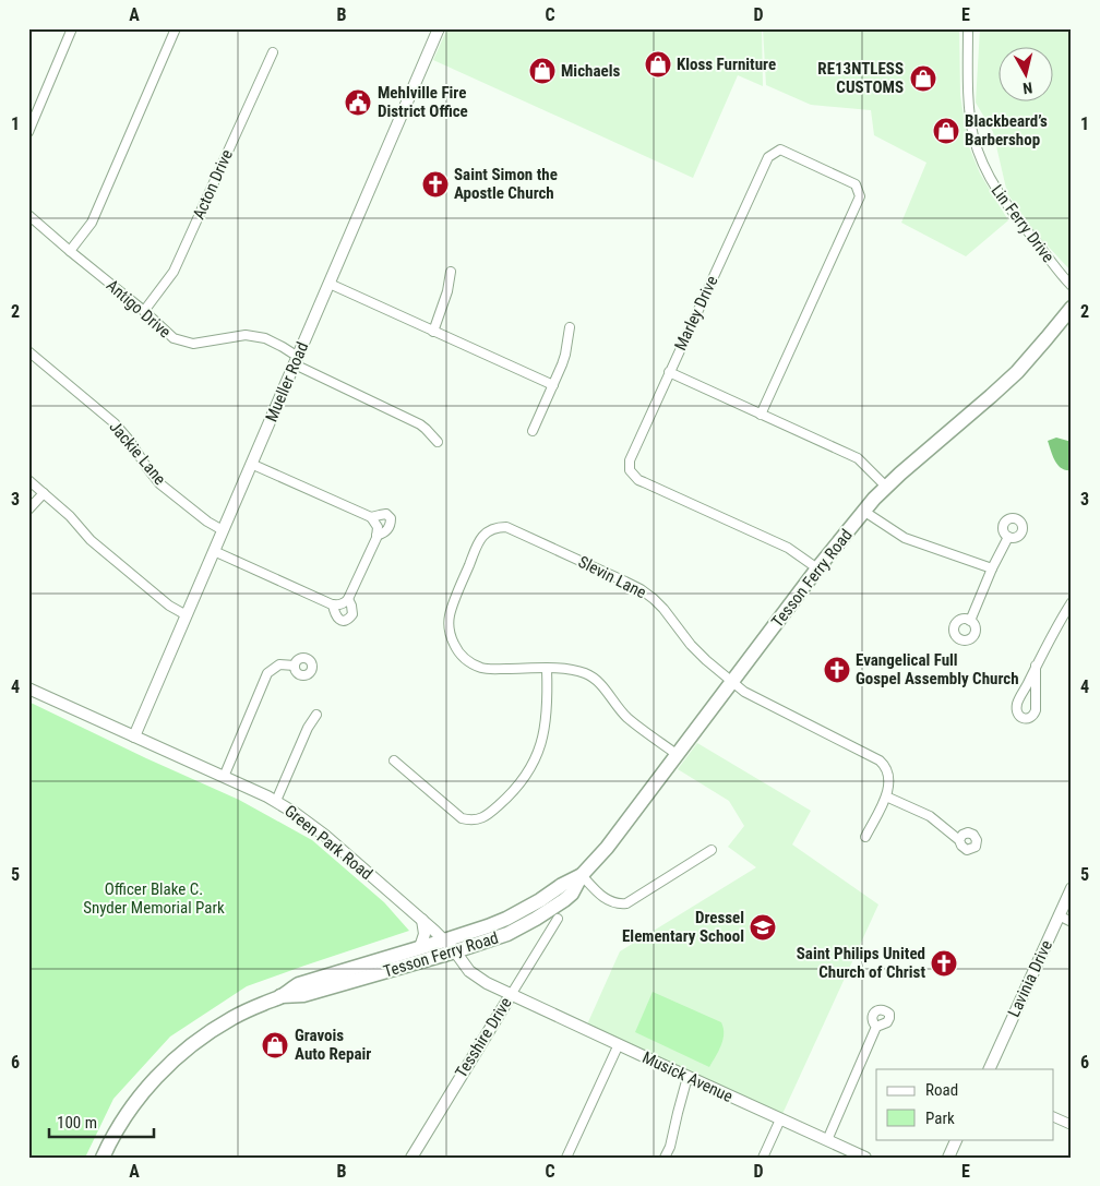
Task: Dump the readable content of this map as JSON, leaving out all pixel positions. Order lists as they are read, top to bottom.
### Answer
{
  "streets": {
    "main road": ["Tesson Ferry Road"],
    "street": [
      "Acton Drive",
      "Lin Ferry Drive",
      "Antigo Drive",
      "Marley Drive",
      "Mueller Road",
      "Jackie Lane",
      "Slevin Lane",
      "Green Park Road",
      "Lavinia Drive",
      "Tesshire Drive",
      "Musick Avenue"
    ]
  },
  "crossings": [
    ["Acton Drive", "Antigo Drive"],
    ["Antigo Drive", "Mueller Road"],
    ["Marley Drive", "Tesson Ferry Road"],
    ["Mueller Road", "Jackie Lane"],
    ["Mueller Road", "Green Park Road"],
    ["Slevin Lane", "Tesson Ferry Road"],
    ["Tesson Ferry Road", "Green Park Road"],
    ["Green Park Road", "Tesshire Drive"],
    ["Green Park Road", "Musick Avenue"],
    ["Tesshire Drive", "Musick Avenue"]
  ],
  "parks": ["Officer Blake C. Snyder Memorial Park"],
  "places": {
    "shop": [
      "Kloss Furniture",
      "Michaels",
      "RE13NTLESS CUSTOMS",
      "Blackbeard’s Barbershop",
      "Gravois Auto Repair"
    ],
    "public building": ["Mehlville Fire District Office"],
    "church": ["Saint Simon the Apostle Church", "Evangelical Full Gospel Assembly Church", "Saint Philips United Church of Christ"],
    "school or university": ["Dressel Elementary School"]
  },
  "legend": ["Road", "Park"],
  "scale_bar": "100 m",
  "north": "bottom",
  "grid": {
    "columns": [
      "A",
      "B",
      "C",
      "D",
      "E"
    ],
    "rows": [
      "1",
      "2",
      "3",
      "4",
      "5",
      "6"
    ]
  }
}
